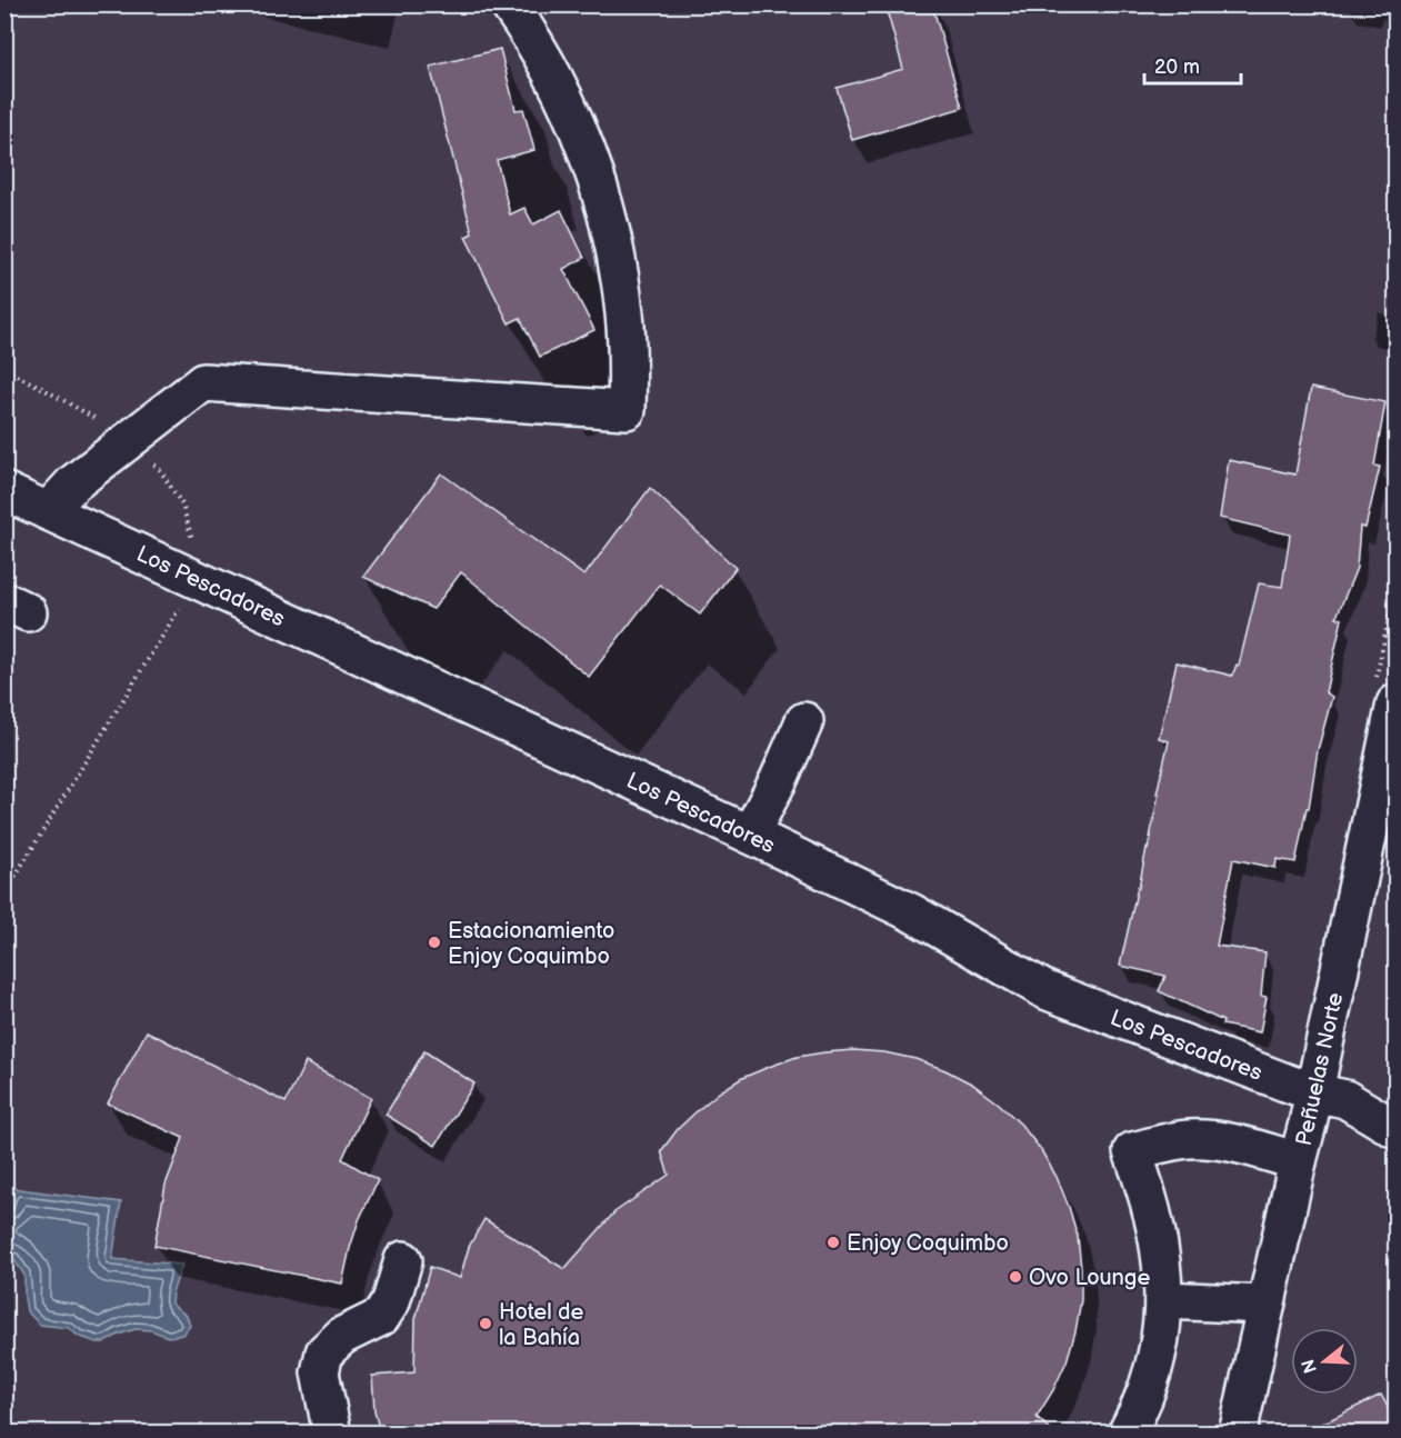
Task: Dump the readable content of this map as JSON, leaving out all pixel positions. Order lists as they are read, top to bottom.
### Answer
{
  "streets": {
    "street": ["Los Pescadores", "Peñuelas Norte"]
  },
  "crossings": [
    ["Los Pescadores", "Peñuelas Norte"]
  ],
  "places": [
    "Estacionamiento Enjoy Coquimbo",
    "Enjoy Coquimbo",
    "Ovo Lounge",
    "Hotel de la Bahía"
  ],
  "scale_bar": "20 m",
  "north": "left"
}
